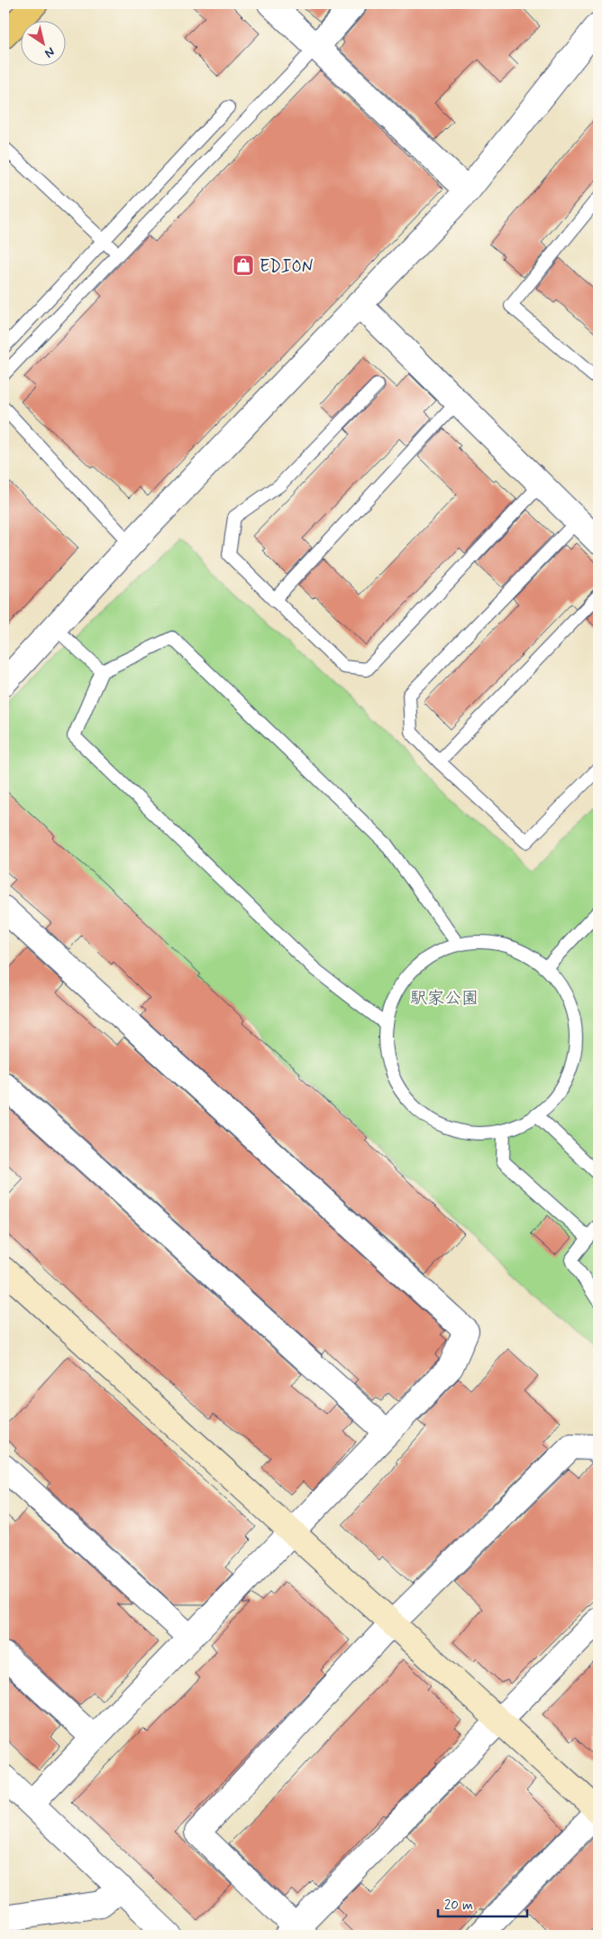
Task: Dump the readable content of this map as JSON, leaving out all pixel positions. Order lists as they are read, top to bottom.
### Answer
{
  "parks": ["駅家公園"],
  "places": {
    "shop": ["EDION"]
  },
  "scale_bar": "20 m",
  "north": "bottom right"
}
